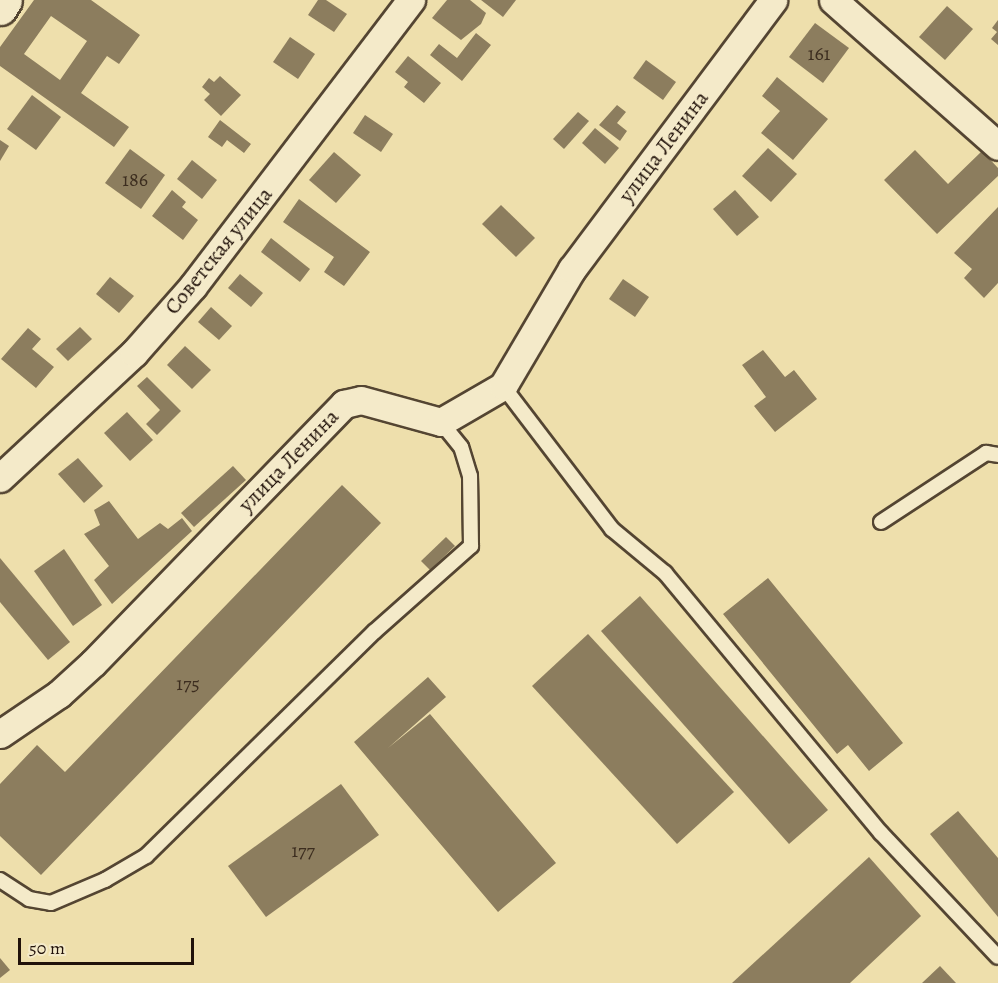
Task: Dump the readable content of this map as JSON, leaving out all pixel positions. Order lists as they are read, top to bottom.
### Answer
{
  "streets": {
    "street": ["улица Ленина", "Советская улица"]
  },
  "house_numbers": [
    "161",
    "186",
    "175",
    "177"
  ],
  "scale_bar": "50 m"
}
